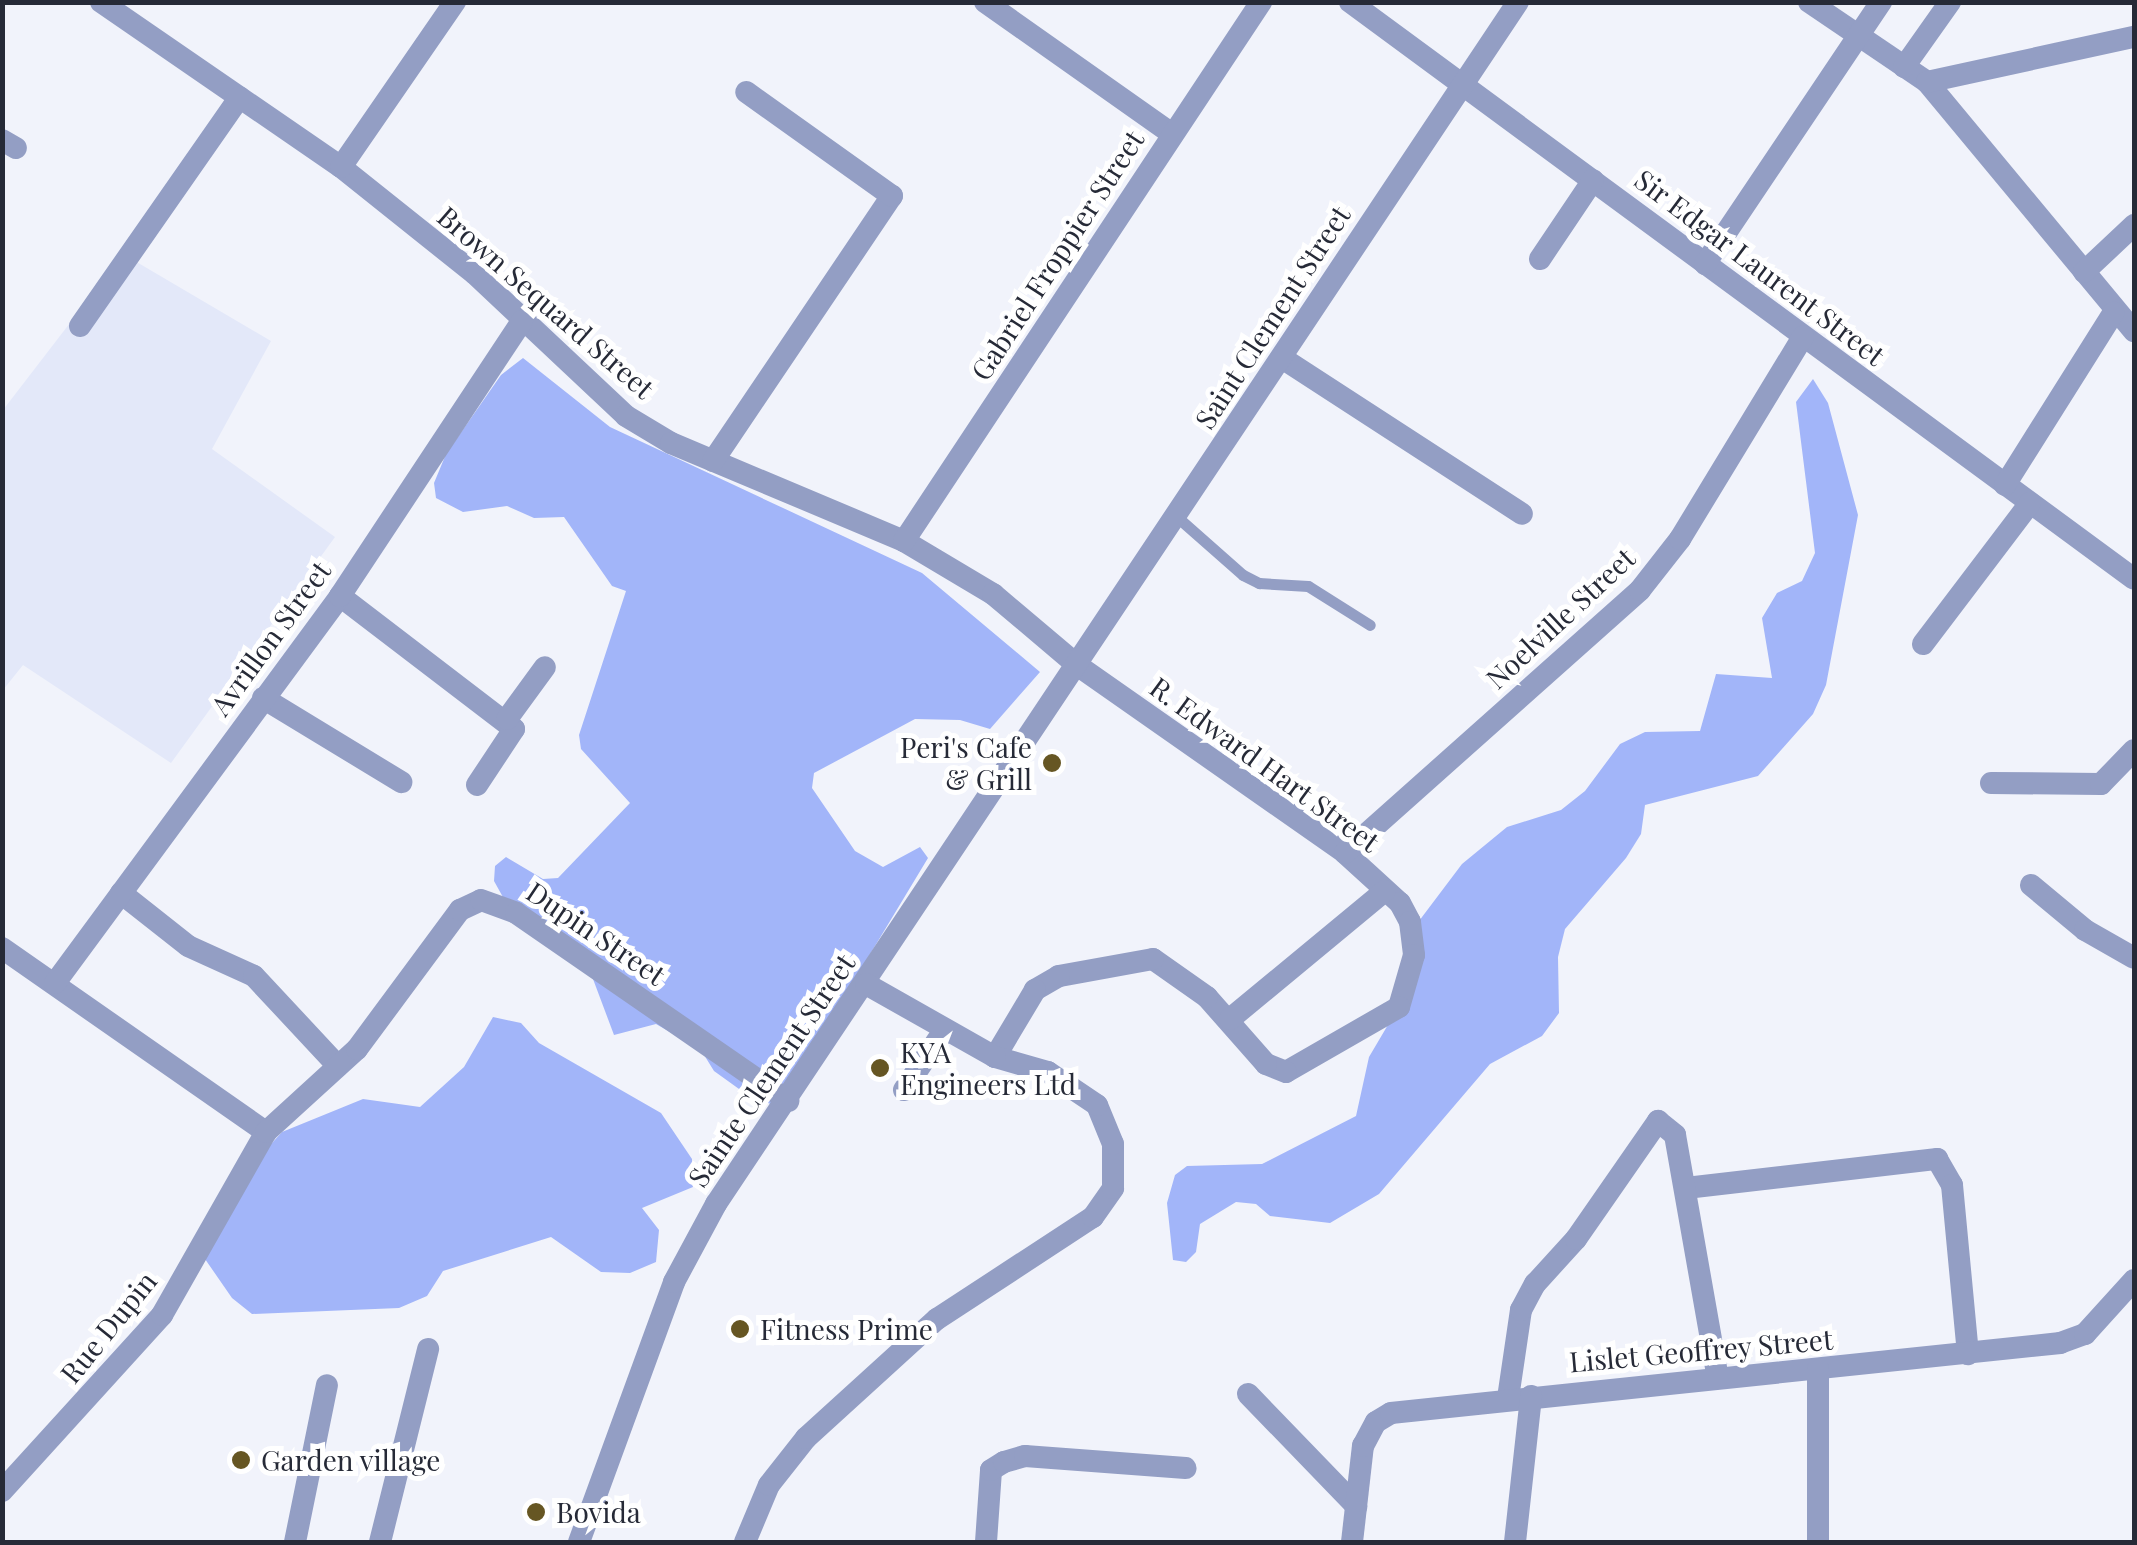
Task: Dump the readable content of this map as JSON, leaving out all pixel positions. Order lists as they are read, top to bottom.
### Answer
{
  "streets": {
    "street": [
      "Gabriel Froppier Street",
      "Sir Edgar Laurent Street",
      "Brown Sequard Street",
      "Saint Clement Street",
      "Noelville Street",
      "Avrillon Street",
      "R. Edward Hart Street",
      "Dupin Street",
      "Sainte Clement Street",
      "Rue Dupin",
      "Lislet Geoffrey Street"
    ]
  },
  "crossings": [
    ["Gabriel Froppier Street", "Brown Sequard Street"],
    ["Sir Edgar Laurent Street", "Saint Clement Street"],
    ["Sir Edgar Laurent Street", "Noelville Street"],
    ["Brown Sequard Street", "Saint Clement Street"],
    ["Brown Sequard Street", "Avrillon Street"],
    ["Brown Sequard Street", "R. Edward Hart Street"],
    ["Brown Sequard Street", "Sainte Clement Street"],
    ["Saint Clement Street", "R. Edward Hart Street"],
    ["Saint Clement Street", "Sainte Clement Street"],
    ["Noelville Street", "R. Edward Hart Street"],
    ["R. Edward Hart Street", "Sainte Clement Street"],
    ["Dupin Street", "Sainte Clement Street"],
    ["Dupin Street", "Rue Dupin"]
  ],
  "places": [
    "Peri's Cafe & Grill",
    "KYA Engineers Ltd",
    "Fitness Prime",
    "Garden village",
    "Bovida"
  ]
}
